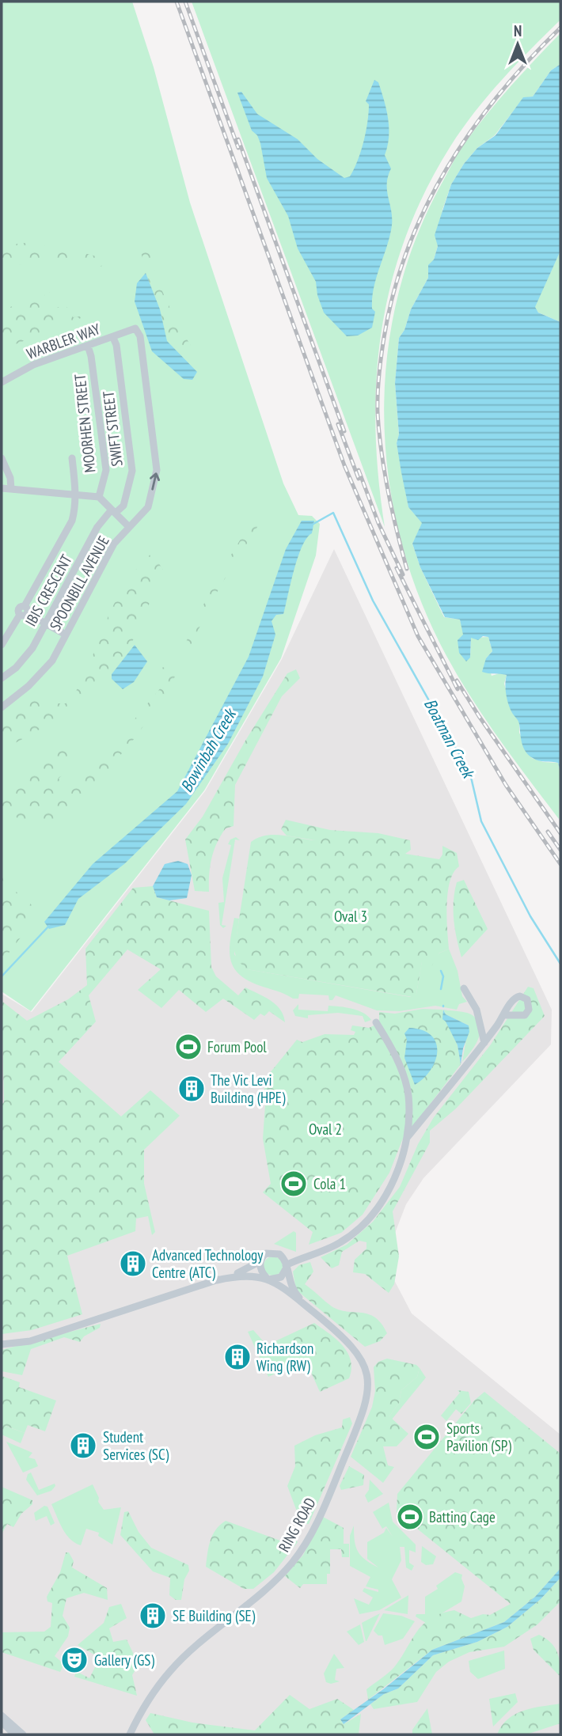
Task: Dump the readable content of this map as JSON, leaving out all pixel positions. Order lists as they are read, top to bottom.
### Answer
{
  "streets": {
    "street": [
      "WARBLER WAY",
      "MOORHEN STREET",
      "SWIFT STREET",
      "SPOONBILL AVENUE",
      "IBIS CRESCENT",
      "RING ROAD"
    ]
  },
  "crossings": [
    ["WARBLER WAY", "MOORHEN STREET"],
    ["WARBLER WAY", "SWIFT STREET"],
    ["WARBLER WAY", "SPOONBILL AVENUE"],
    ["SWIFT STREET", "IBIS CRESCENT"]
  ],
  "one_way": ["SPOONBILL AVENUE"],
  "water": ["Boatman Creek", "Bowinbah Creek"],
  "parks": ["Oval 3", "Oval 2"],
  "places": {
    "sports": [
      "Forum Pool",
      "Cola 1",
      "Sports Pavilion (SP)",
      "Batting Cage"
    ],
    "building": [
      "The Vic Levi Building (HPE)",
      "Advanced Technology Centre (ATC)",
      "Richardson Wing (RW)",
      "Student Services (SC)",
      "SE Building (SE)"
    ],
    "theatre": ["Gallery (GS)"]
  },
  "north": "top"
}
